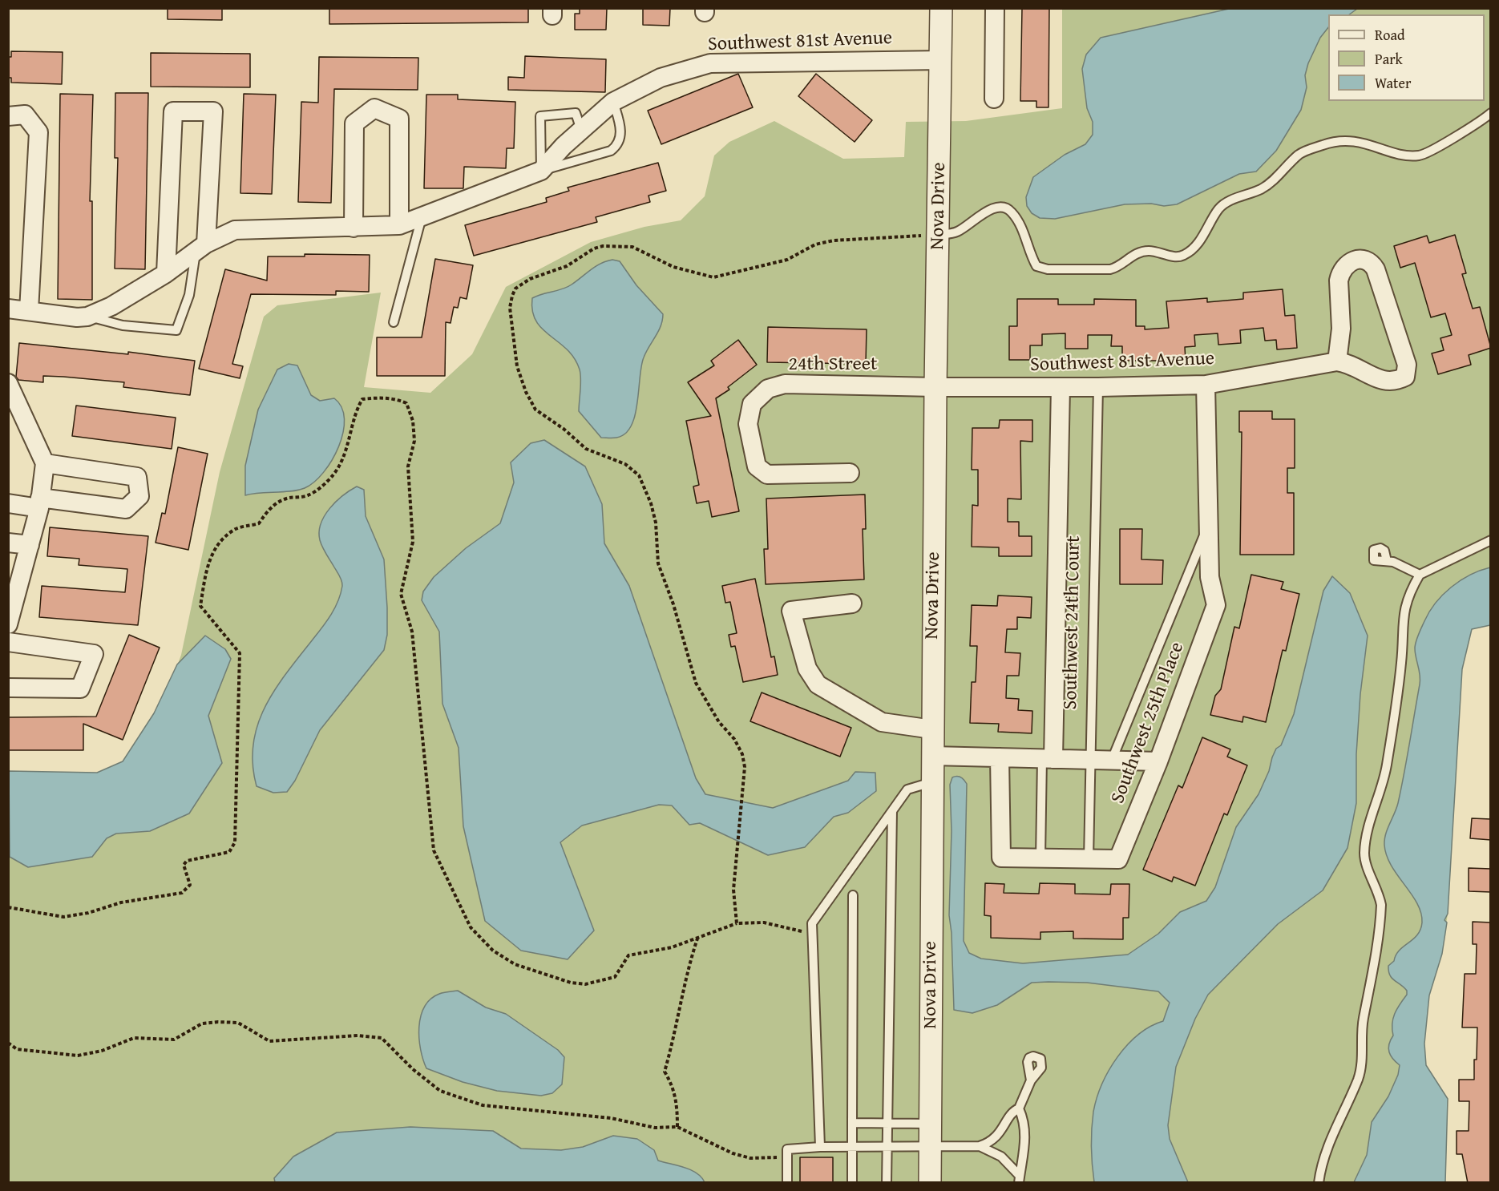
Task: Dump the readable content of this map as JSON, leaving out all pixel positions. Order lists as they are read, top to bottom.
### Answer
{
  "streets": {
    "street": [
      "Southwest 81st Avenue",
      "Nova Drive",
      "24th Street",
      "Southwest 24th Court",
      "Southwest 25th Place"
    ]
  },
  "crossings": [
    ["Southwest 81st Avenue", "Nova Drive"],
    ["Southwest 81st Avenue", "24th Street"],
    ["Southwest 81st Avenue", "Southwest 24th Court"],
    ["Southwest 81st Avenue", "Southwest 25th Place"],
    ["Nova Drive", "24th Street"],
    ["Southwest 24th Court", "Southwest 25th Place"]
  ],
  "legend": ["Road", "Park", "Water"]
}
